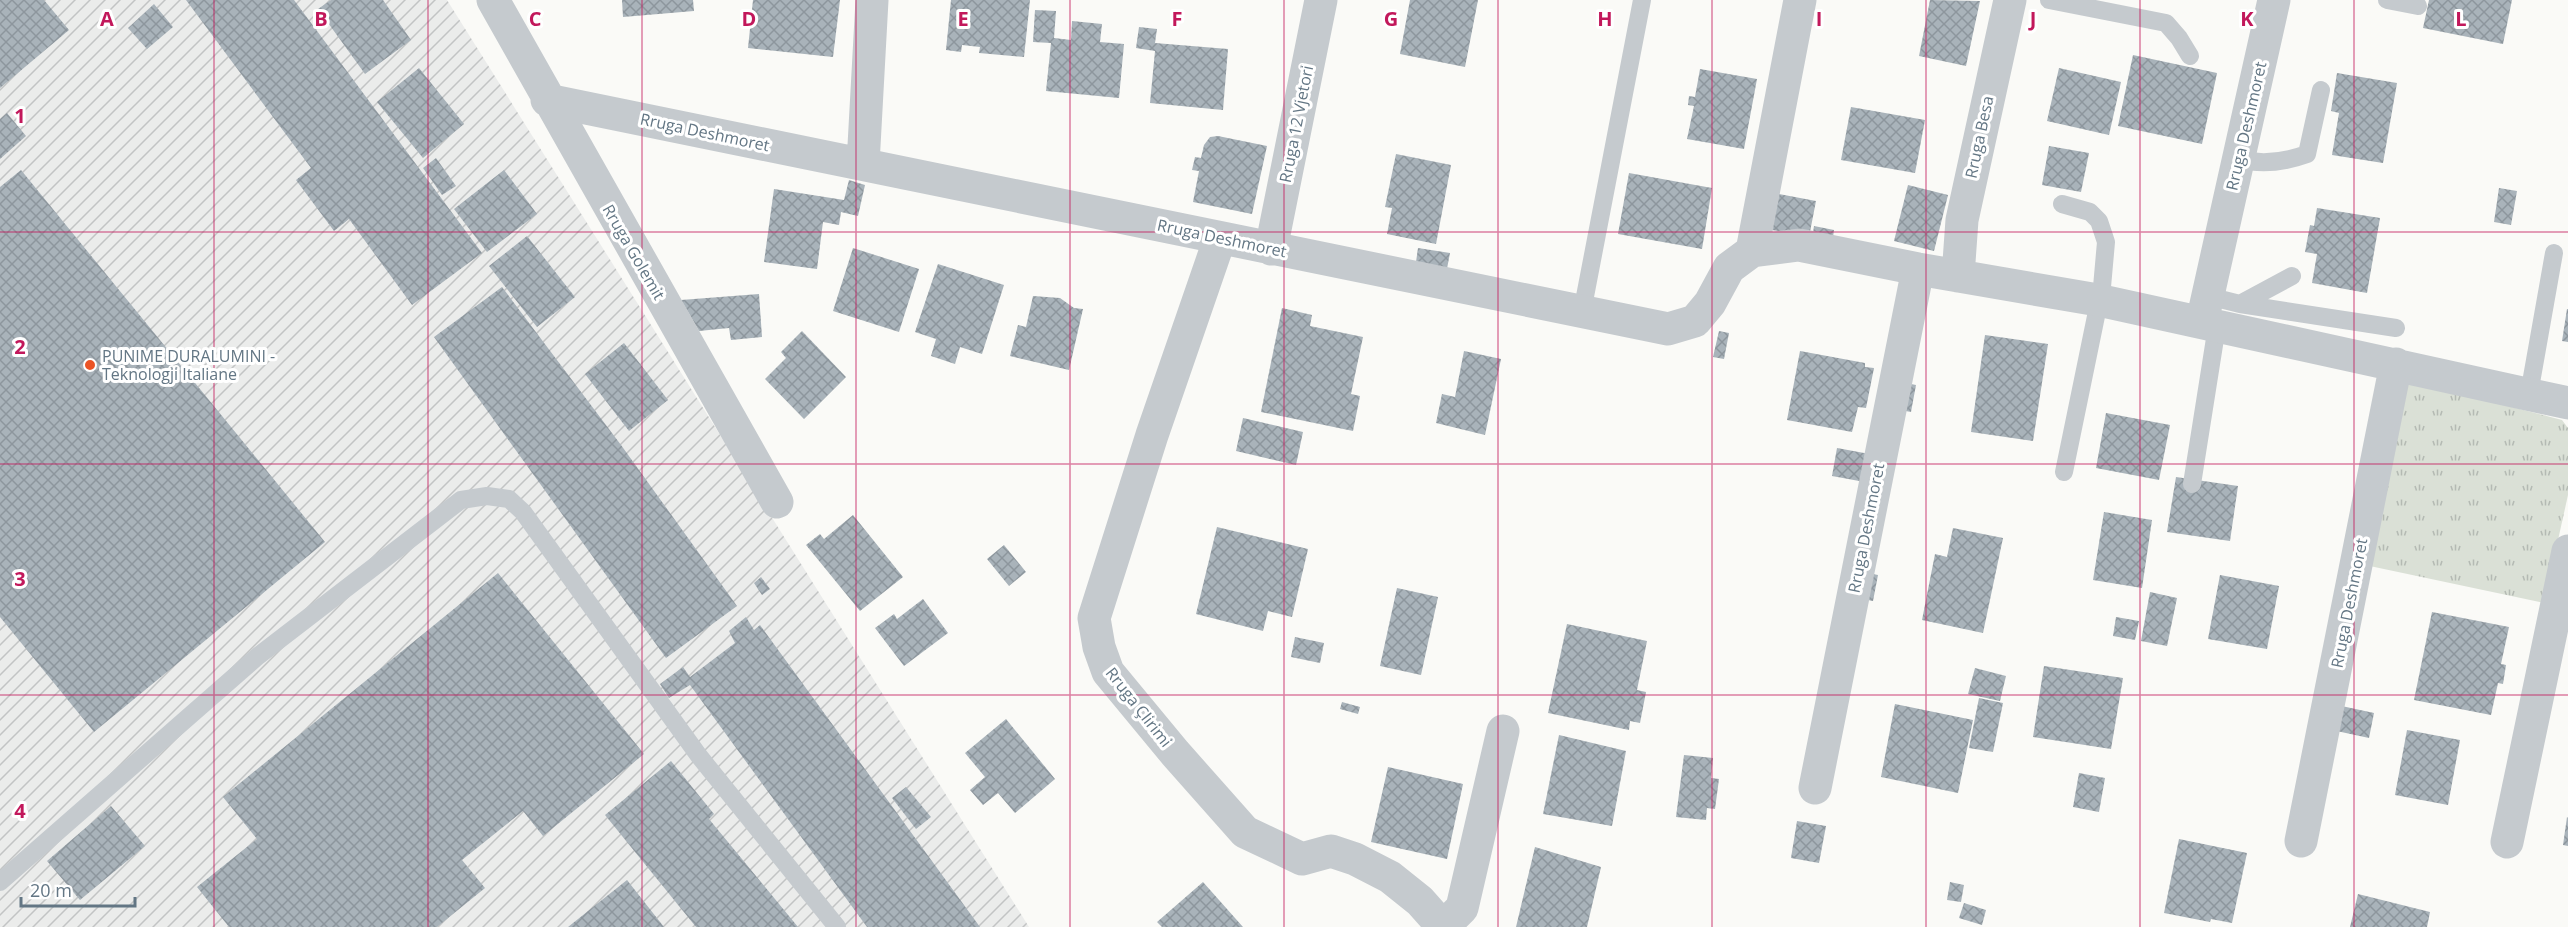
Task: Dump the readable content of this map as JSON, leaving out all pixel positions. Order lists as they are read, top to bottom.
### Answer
{
  "streets": {
    "street": [
      "Rruga 12 Vjetori",
      "Rruga Deshmoret",
      "Rruga Besa",
      "Rruga Golemit",
      "Rruga Çlirimi"
    ]
  },
  "crossings": [
    ["Rruga 12 Vjetori", "Rruga Deshmoret"],
    ["Rruga Deshmoret", "Rruga Besa"],
    ["Rruga Deshmoret", "Rruga Golemit"],
    ["Rruga Deshmoret", "Rruga Çlirimi"]
  ],
  "places": ["PUNIME DURALUMINI - Teknologji Italiane"],
  "scale_bar": "20 m",
  "grid": {
    "columns": [
      "A",
      "B",
      "C",
      "D",
      "E",
      "F",
      "G",
      "H",
      "I",
      "J",
      "K",
      "L"
    ],
    "rows": [
      "1",
      "2",
      "3",
      "4"
    ]
  }
}
